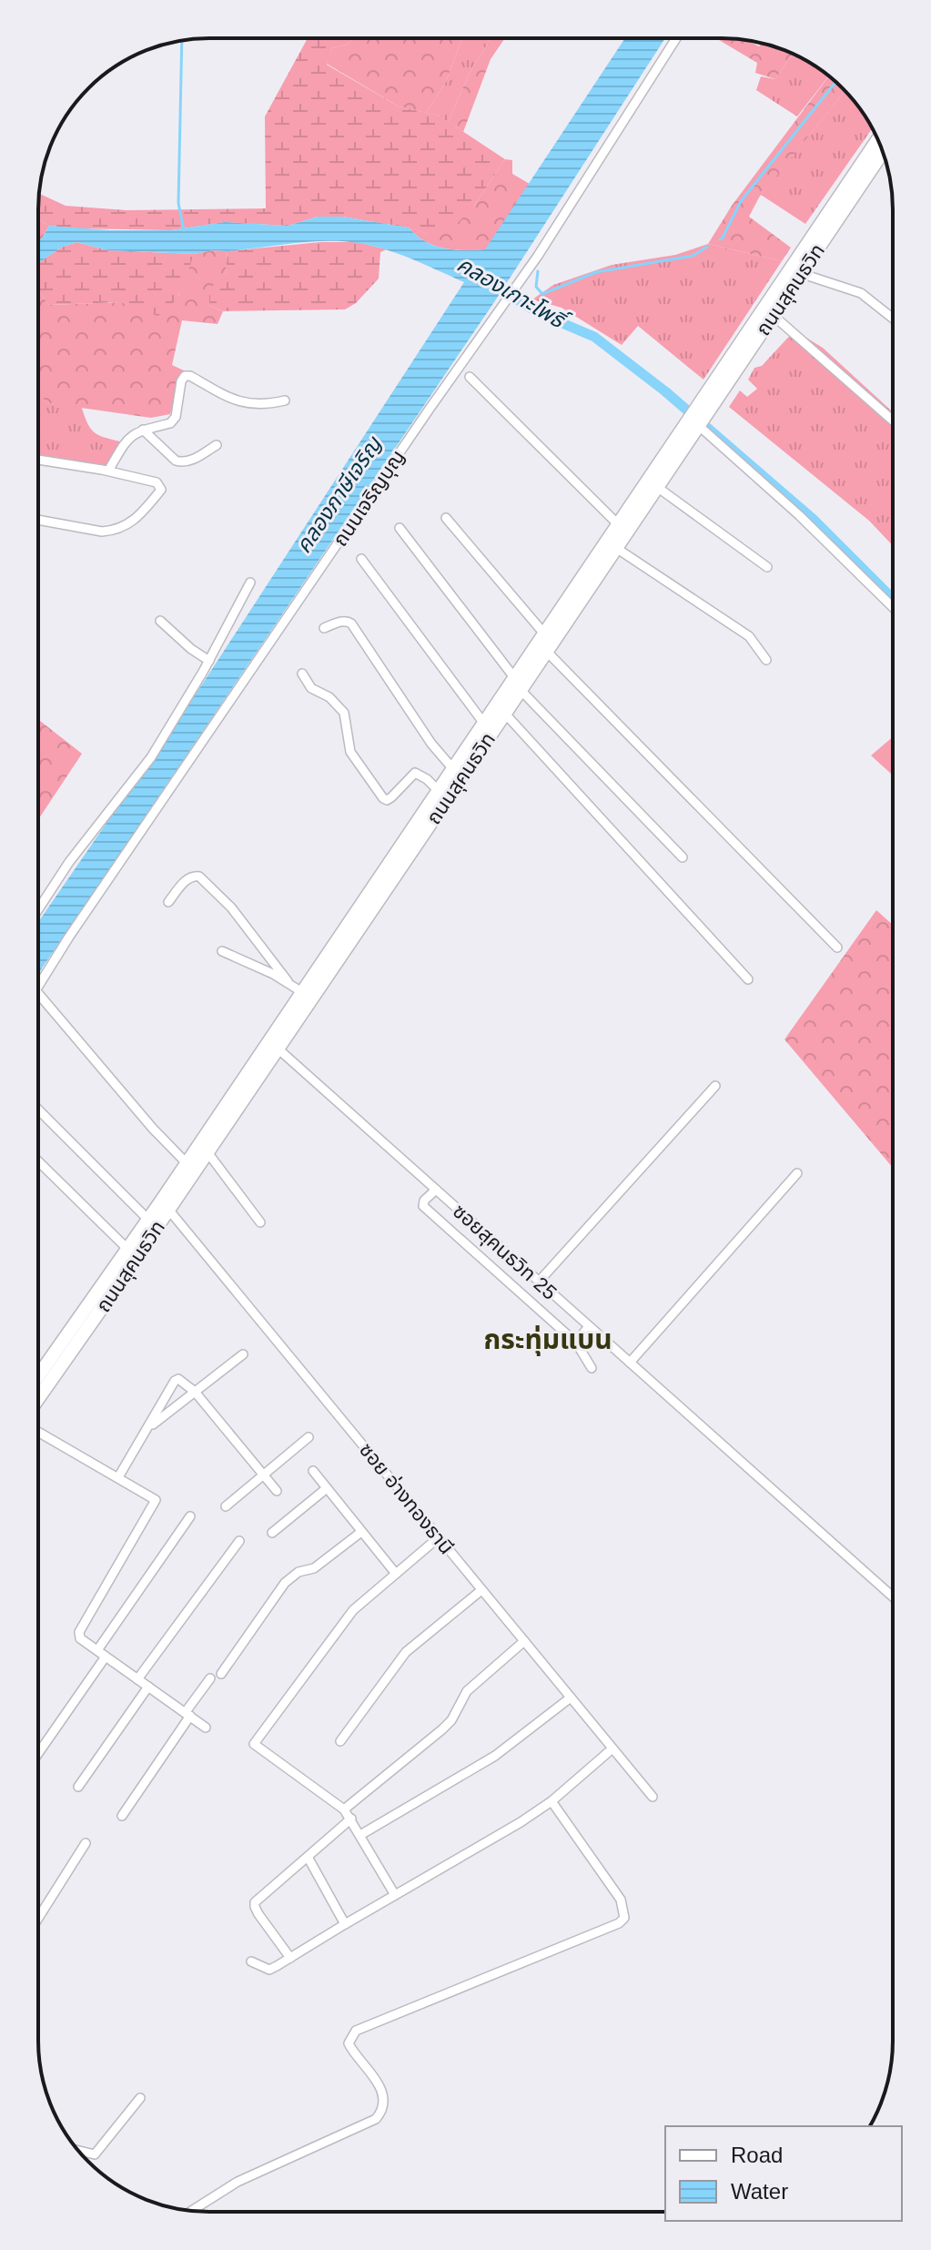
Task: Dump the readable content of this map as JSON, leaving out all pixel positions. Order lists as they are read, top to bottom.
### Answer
{
  "streets": {
    "main road": ["ถนนสุคนธวิท"],
    "street": ["ถนนเจริญบุญ", "ซอยสุคนธวิท 25", "ซอย อ่างทองธานี"]
  },
  "crossings": [
    ["ถนนสุคนธวิท", "ซอยสุคนธวิท 25"],
    ["ถนนสุคนธวิท", "ซอย อ่างทองธานี"]
  ],
  "districts": ["กระทุ่มแบน"],
  "water": ["คลองเกาะโพธิ์", "คลองภาษีเจริญ"],
  "legend": ["Road", "Water"]
}
